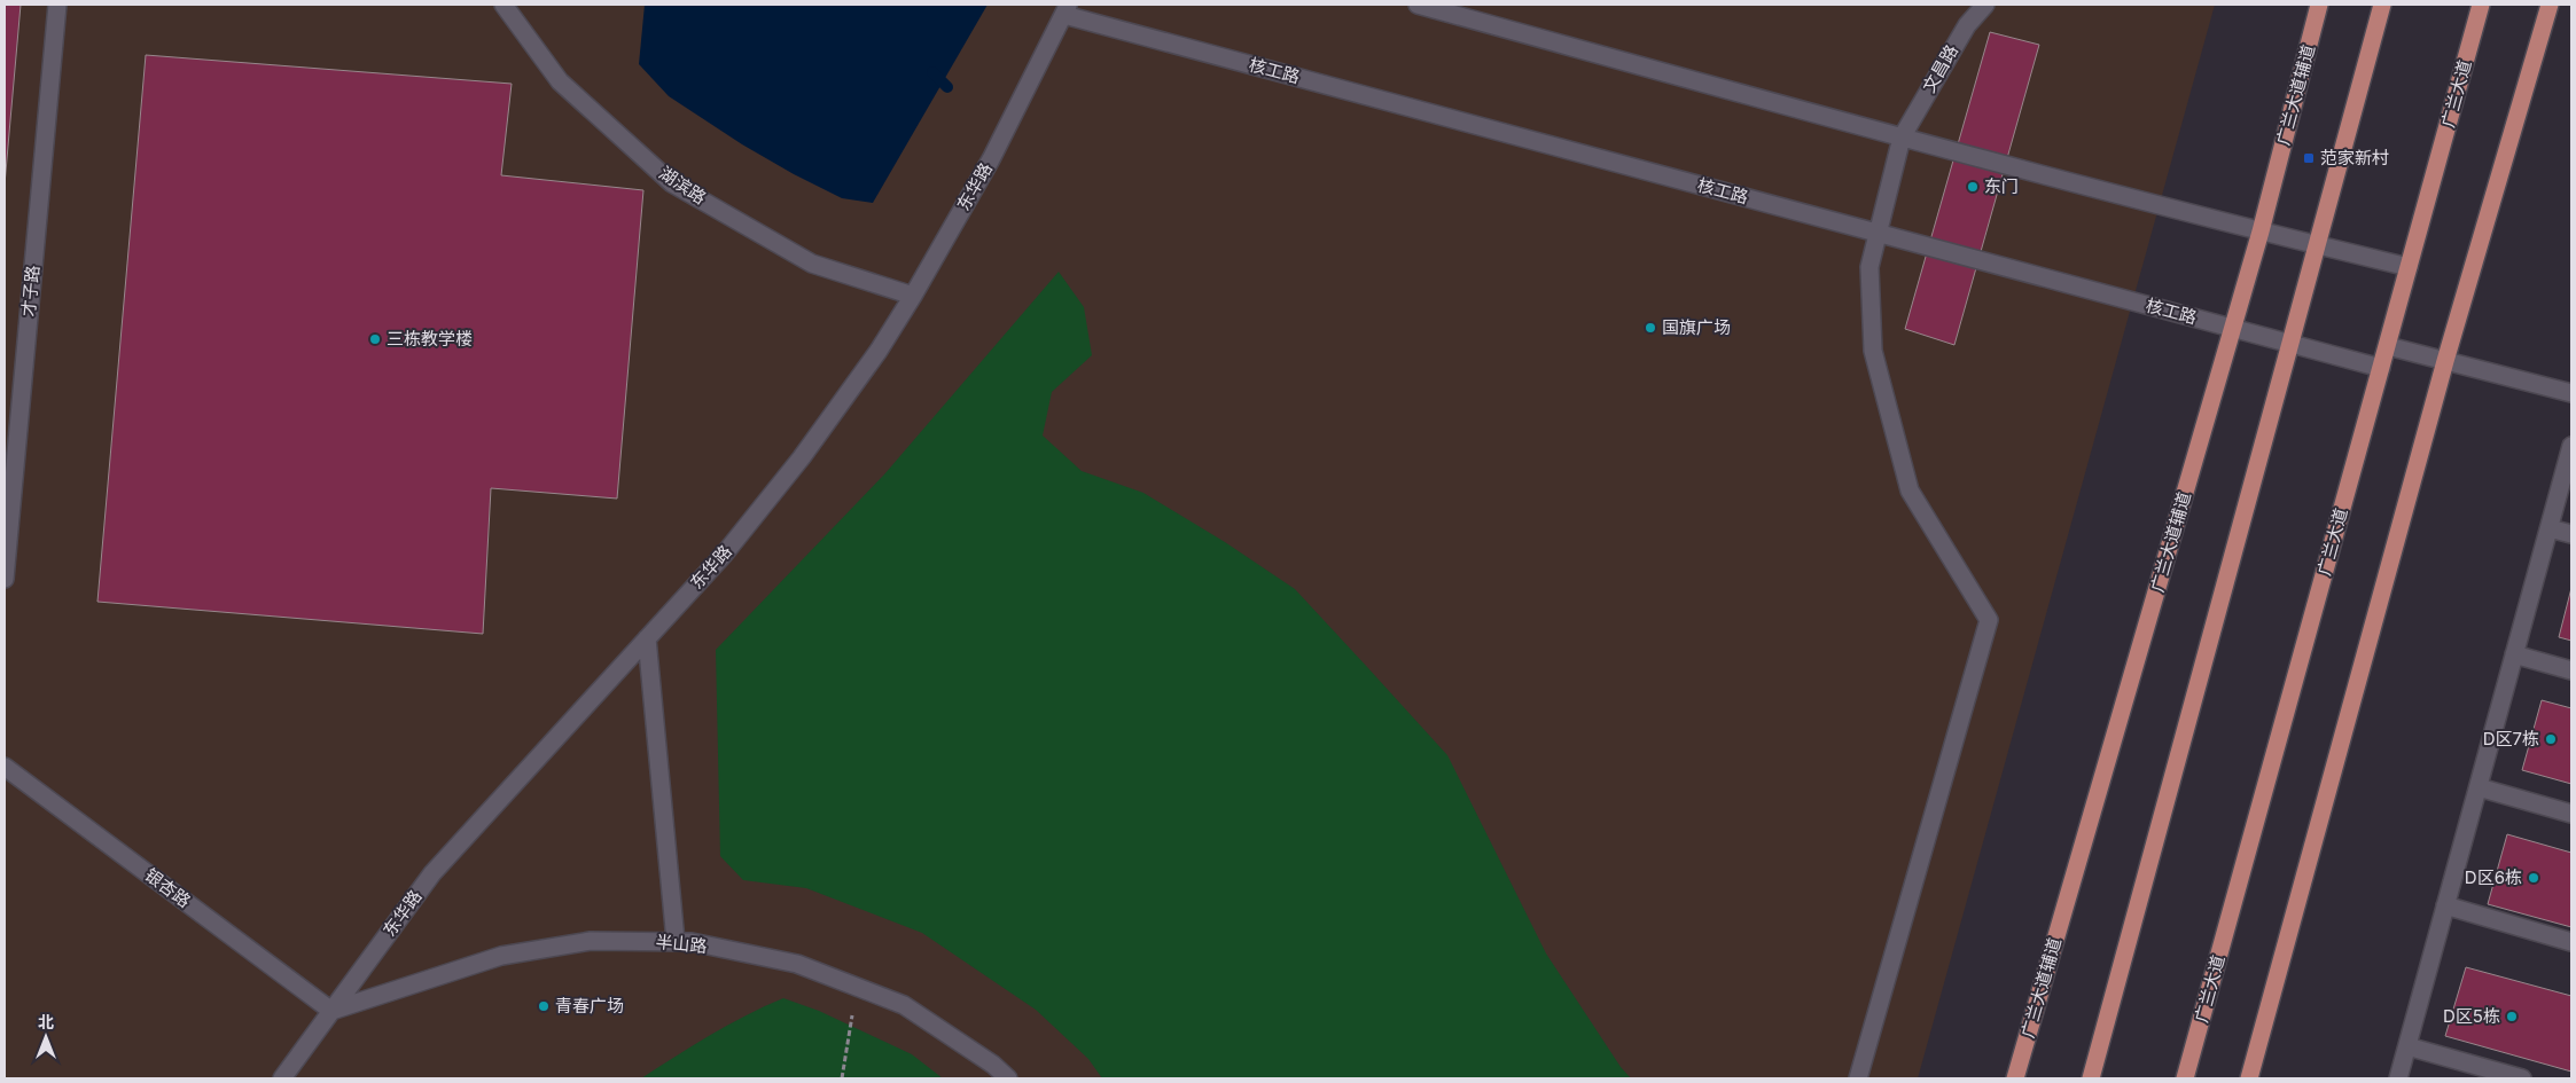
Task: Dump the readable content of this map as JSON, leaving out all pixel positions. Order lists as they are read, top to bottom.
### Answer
{
  "streets": {
    "main road": ["广兰大道", "广兰大道辅道"],
    "street": [
      "文昌路",
      "核工路",
      "湖滨路",
      "东华路",
      "才子路",
      "银杏路",
      "半山路"
    ]
  },
  "crossings": [
    ["文昌路", "核工路"],
    ["核工路", "广兰大道"],
    ["核工路", "广兰大道辅道"],
    ["核工路", "东华路"],
    ["湖滨路", "东华路"],
    ["东华路", "银杏路"],
    ["东华路", "半山路"],
    ["银杏路", "半山路"]
  ],
  "places": {
    "transit": ["范家新村"],
    "other": [
      "东门",
      "国旗广场",
      "三栋教学楼",
      "D区7栋",
      "D区6栋",
      "青春广场",
      "D区5栋"
    ]
  },
  "north": "top"
}
